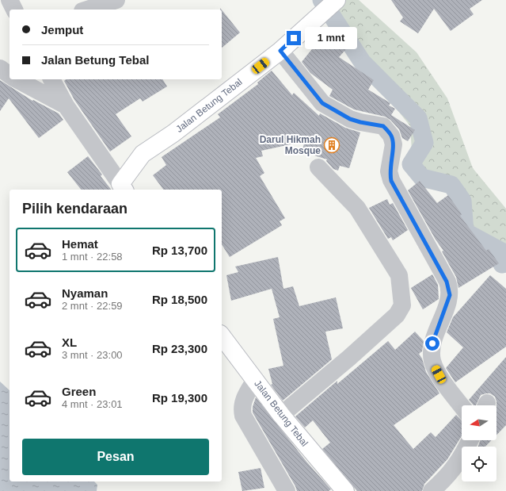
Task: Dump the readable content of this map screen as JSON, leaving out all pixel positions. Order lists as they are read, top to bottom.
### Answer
{
  "streets": {
    "street": ["Jalan Betung Tebal"]
  },
  "places": {
    "building": ["Darul Hikmah Mosque"]
  },
  "north": "left",
  "page": {
    "banner": ["Jemput", "Jalan Betung Tebal"],
    "bubble": "1 mnt",
    "heading": "Pilih kendaraan",
    "list": [
      {
        "name": "Hemat",
        "note": "1 mnt · 22:58",
        "value": "Rp 13,700"
      },
      {
        "name": "Nyaman",
        "note": "2 mnt · 22:59",
        "value": "Rp 18,500"
      },
      {
        "name": "XL",
        "note": "3 mnt · 23:00",
        "value": "Rp 23,300"
      },
      {
        "name": "Green",
        "note": "4 mnt · 23:01",
        "value": "Rp 19,300"
      }
    ],
    "buttons": "Pesan"
  }
}
